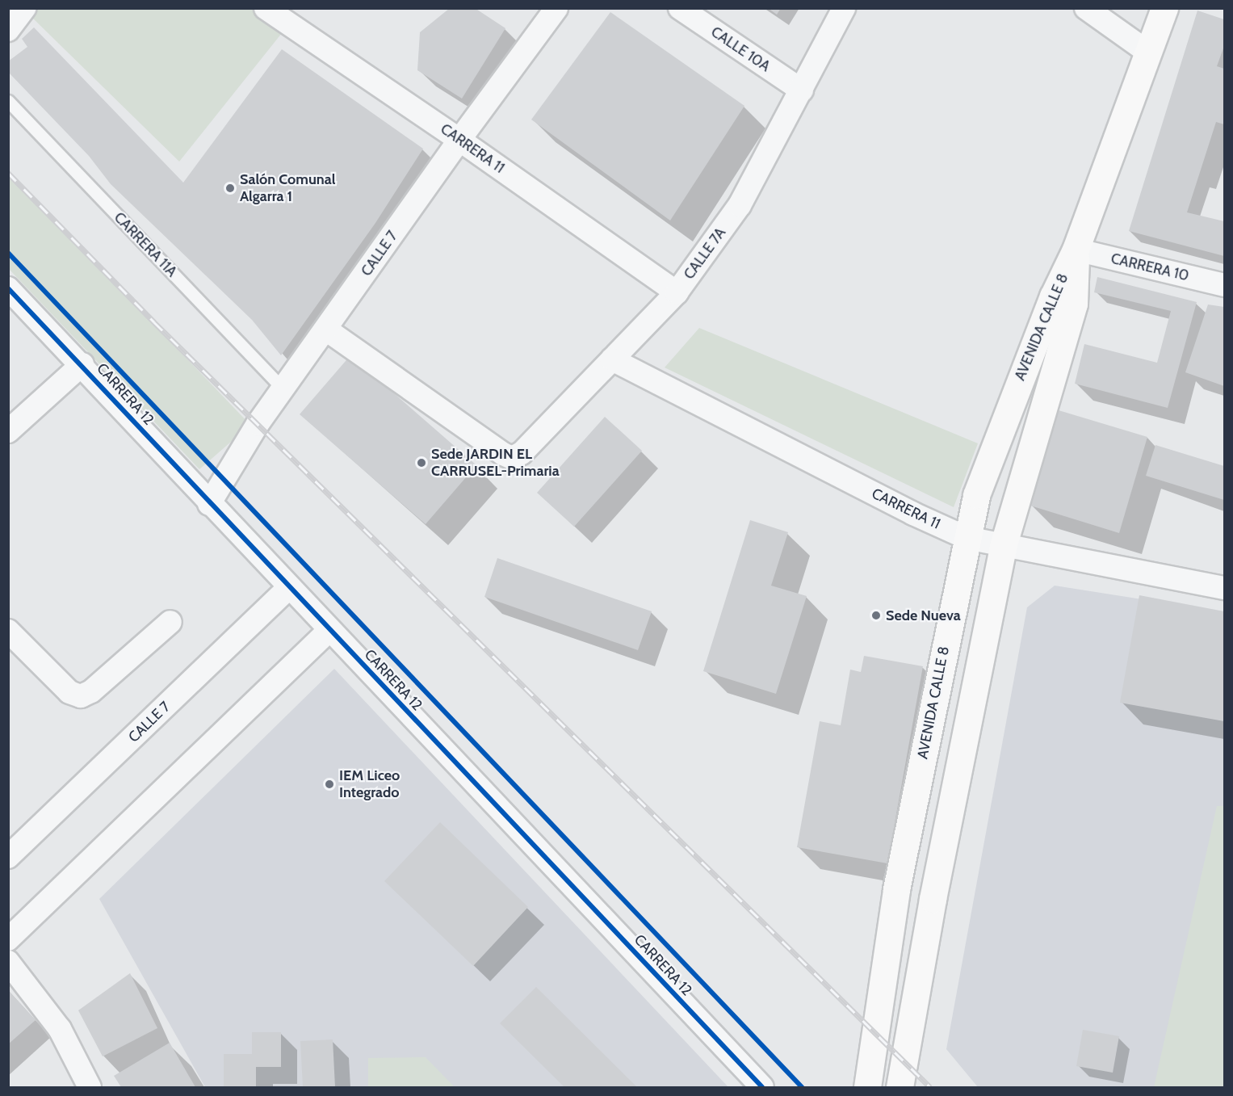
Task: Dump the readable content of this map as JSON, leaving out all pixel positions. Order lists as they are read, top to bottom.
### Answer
{
  "streets": {
    "main road": ["AVENIDA CALLE 8"],
    "street": [
      "CALLE 10A",
      "CARRERA 11",
      "CALLE 7",
      "CALLE 7A",
      "CARRERA 10",
      "CARRERA 12"
    ],
    "lane": ["CARRERA 11A"]
  },
  "crossings": [
    ["CALLE 10A", "CALLE 7A"],
    ["CARRERA 11", "CALLE 7"],
    ["CARRERA 11", "CALLE 7A"],
    ["CARRERA 11", "AVENIDA CALLE 8"],
    ["CARRERA 11A", "CALLE 7"],
    ["CALLE 7", "CALLE 7A"],
    ["CALLE 7", "CARRERA 12"],
    ["CARRERA 10", "AVENIDA CALLE 8"]
  ],
  "places": [
    "Salón Comunal Algarra 1",
    "Sede JARDIN EL CARRUSEL-Primaria",
    "Sede Nueva",
    "IEM Liceo Integrado"
  ]
}
